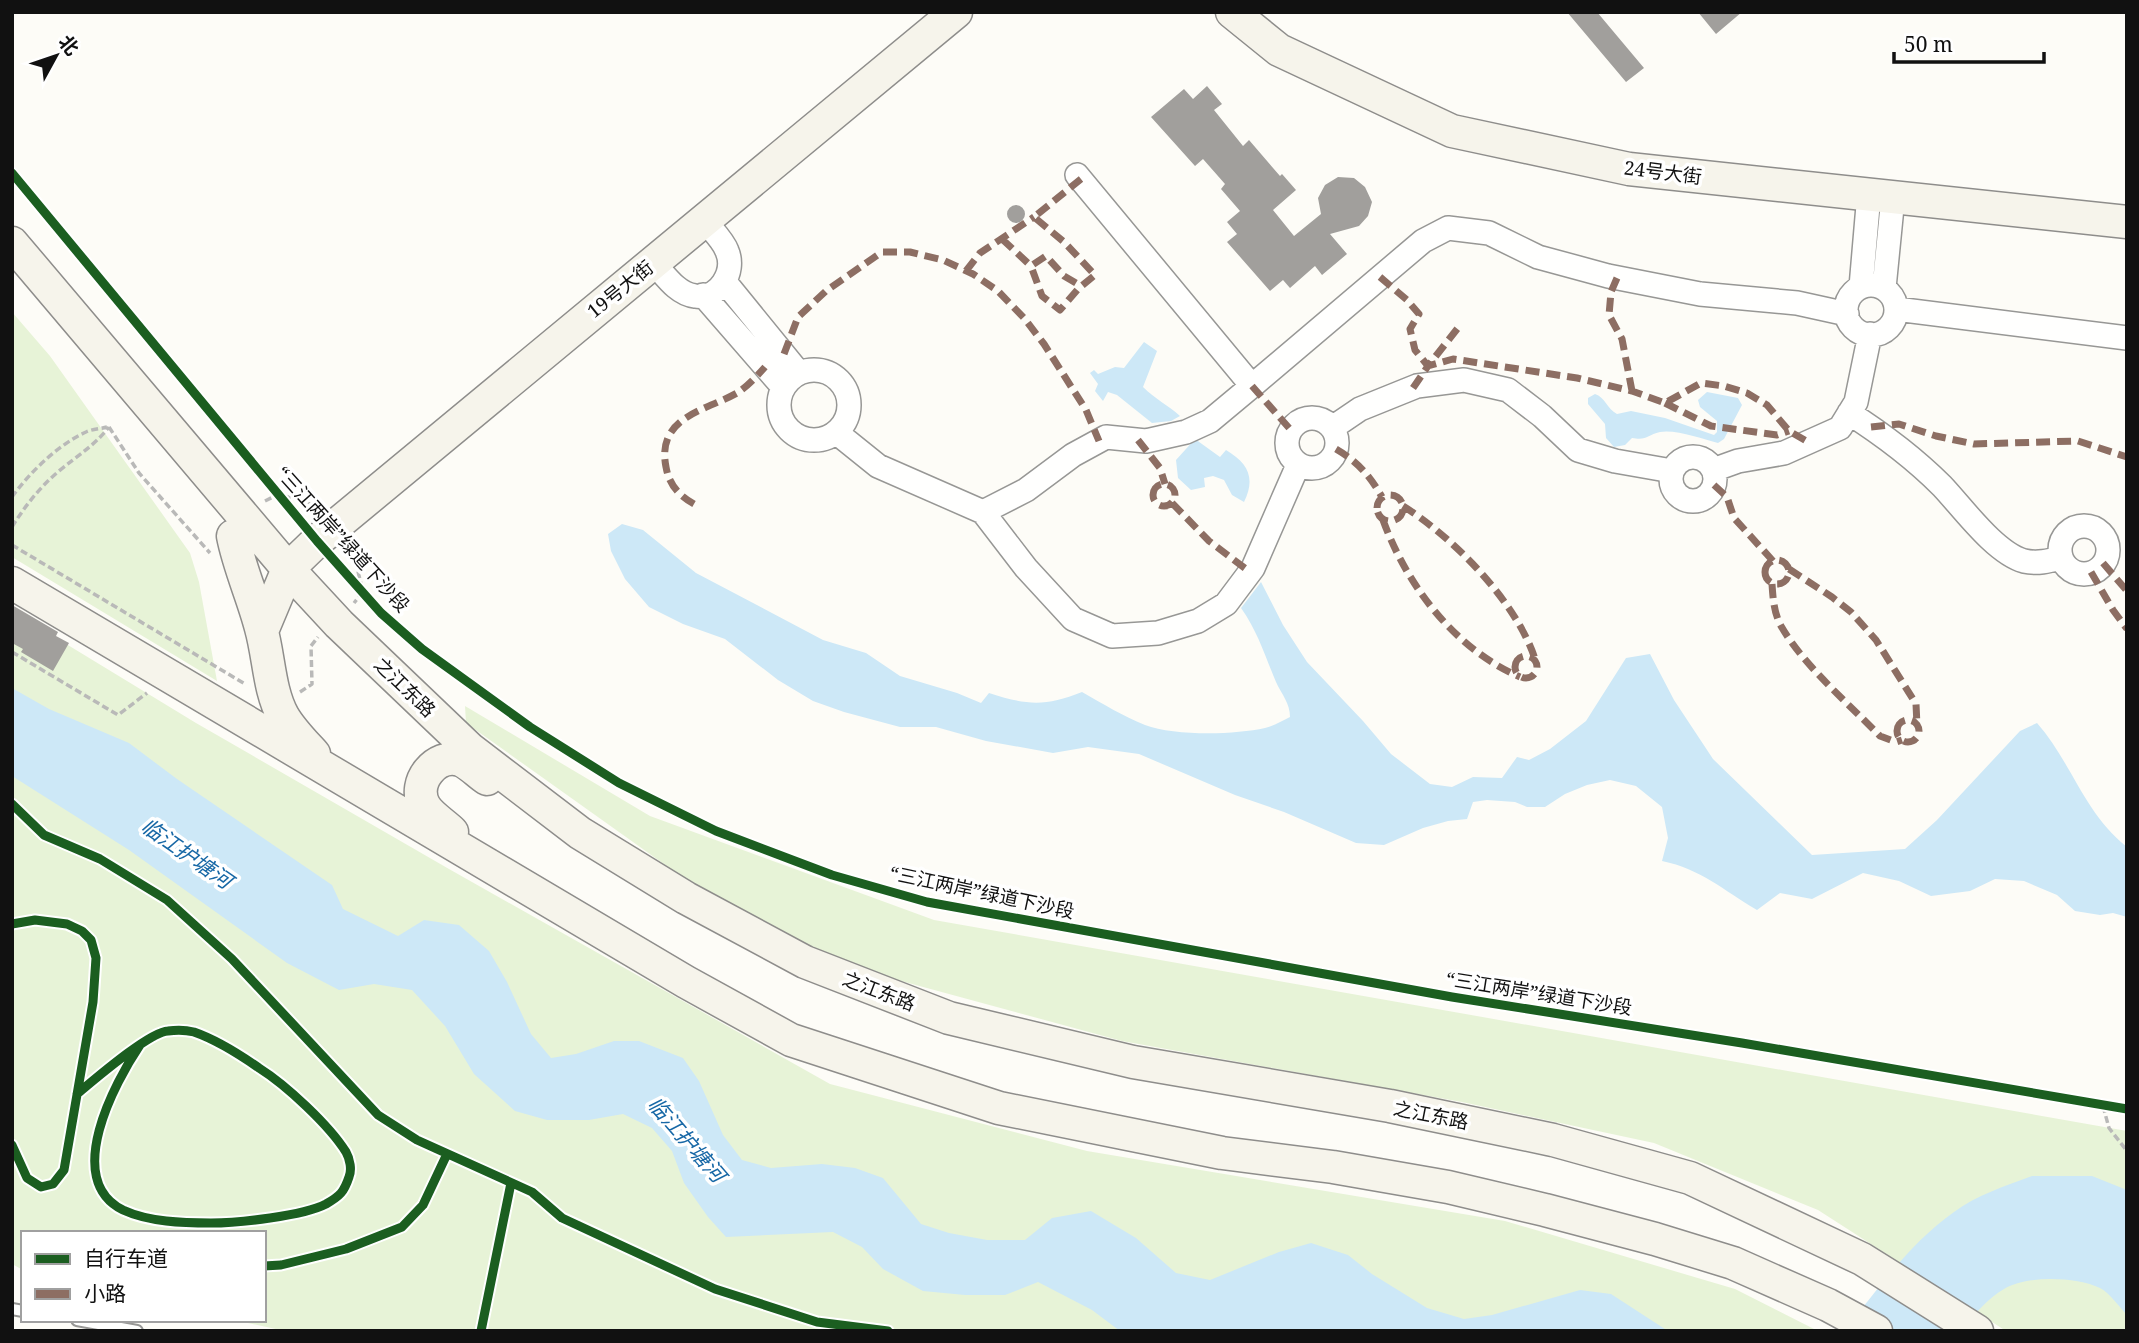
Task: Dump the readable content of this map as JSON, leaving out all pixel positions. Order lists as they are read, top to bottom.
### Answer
{
  "streets": {
    "main road": ["24号大街", "19号大街", "之江东路"],
    "cycle path": ["“三江两岸”绿道下沙段"]
  },
  "crossings": [
    ["19号大街", "“三江两岸”绿道下沙段"],
    ["19号大街", "之江东路"]
  ],
  "water": ["临江护塘河"],
  "legend": ["自行车道", "小路"],
  "scale_bar": "50 m",
  "north": "top right"
}
